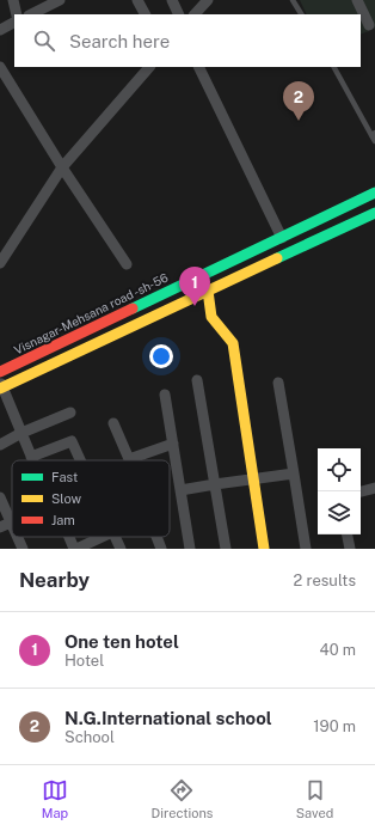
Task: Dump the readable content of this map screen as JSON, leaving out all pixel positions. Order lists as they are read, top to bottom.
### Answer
{
  "streets": {
    "main road": ["Visnagar-Mehsana road -sh-56"]
  },
  "legend": ["Fast", "Slow", "Jam"],
  "page": {
    "search": "Search here",
    "pins": ["2", "1"],
    "heading": ["Nearby", "2 results"],
    "list": [
      {
        "mark": "1",
        "name": "One ten hotel",
        "note": "Hotel",
        "value": "40 m"
      },
      {
        "mark": "2",
        "name": "N.G.International school",
        "note": "School",
        "value": "190 m"
      }
    ],
    "nav": ["Map", "Directions", "Saved"]
  }
}
